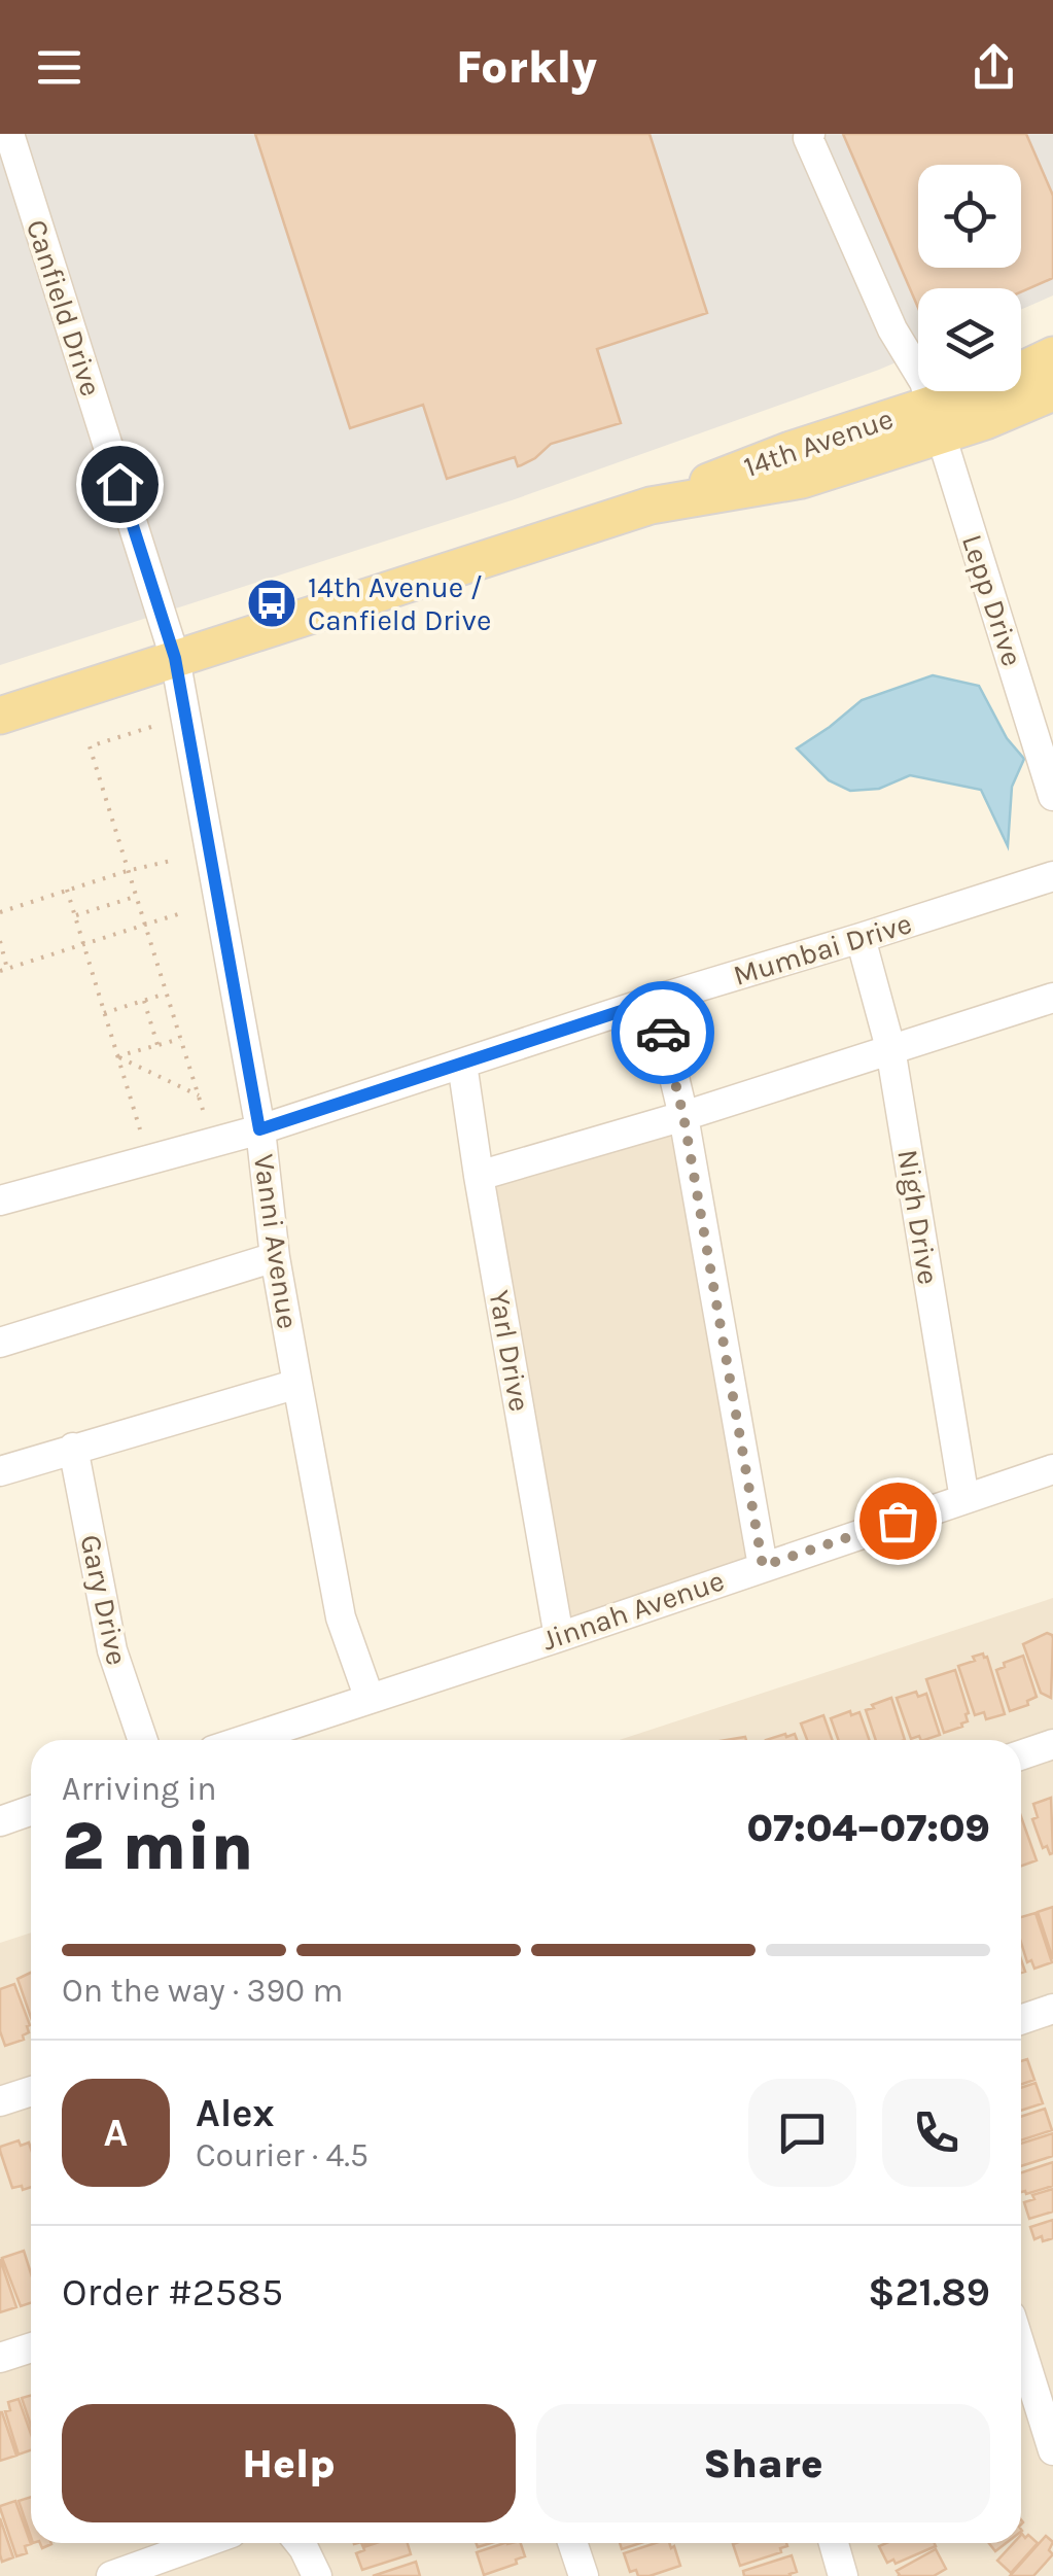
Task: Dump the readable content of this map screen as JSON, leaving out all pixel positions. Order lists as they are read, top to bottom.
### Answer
{
  "streets": {
    "main road": ["14th Avenue"],
    "street": [
      "Canfield Drive",
      "Lepp Drive",
      "Mumbai Drive",
      "Nigh Drive",
      "Vanni Avenue",
      "Yarl Drive",
      "Gary Drive",
      "Jinnah Avenue"
    ]
  },
  "crossings": [
    ["Canfield Drive", "14th Avenue"],
    ["Canfield Drive", "Vanni Avenue"],
    ["14th Avenue", "Lepp Drive"],
    ["14th Avenue", "Vanni Avenue"],
    ["Mumbai Drive", "Nigh Drive"],
    ["Mumbai Drive", "Vanni Avenue"],
    ["Mumbai Drive", "Yarl Drive"],
    ["Nigh Drive", "Jinnah Avenue"],
    ["Vanni Avenue", "Jinnah Avenue"],
    ["Yarl Drive", "Jinnah Avenue"]
  ],
  "places": {
    "bus stop": ["14th Avenue / Canfield Drive"]
  },
  "page": {
    "header": "Forkly",
    "heading": ["2 min", "Arriving in", "07:04–07:09"],
    "panel": [
      "Alex",
      "Courier · 4.5",
      "Order #2585",
      "$21.89"
    ],
    "bar": "On the way · 390 m",
    "round": "A",
    "buttons": ["Help", "Share"]
  }
}
